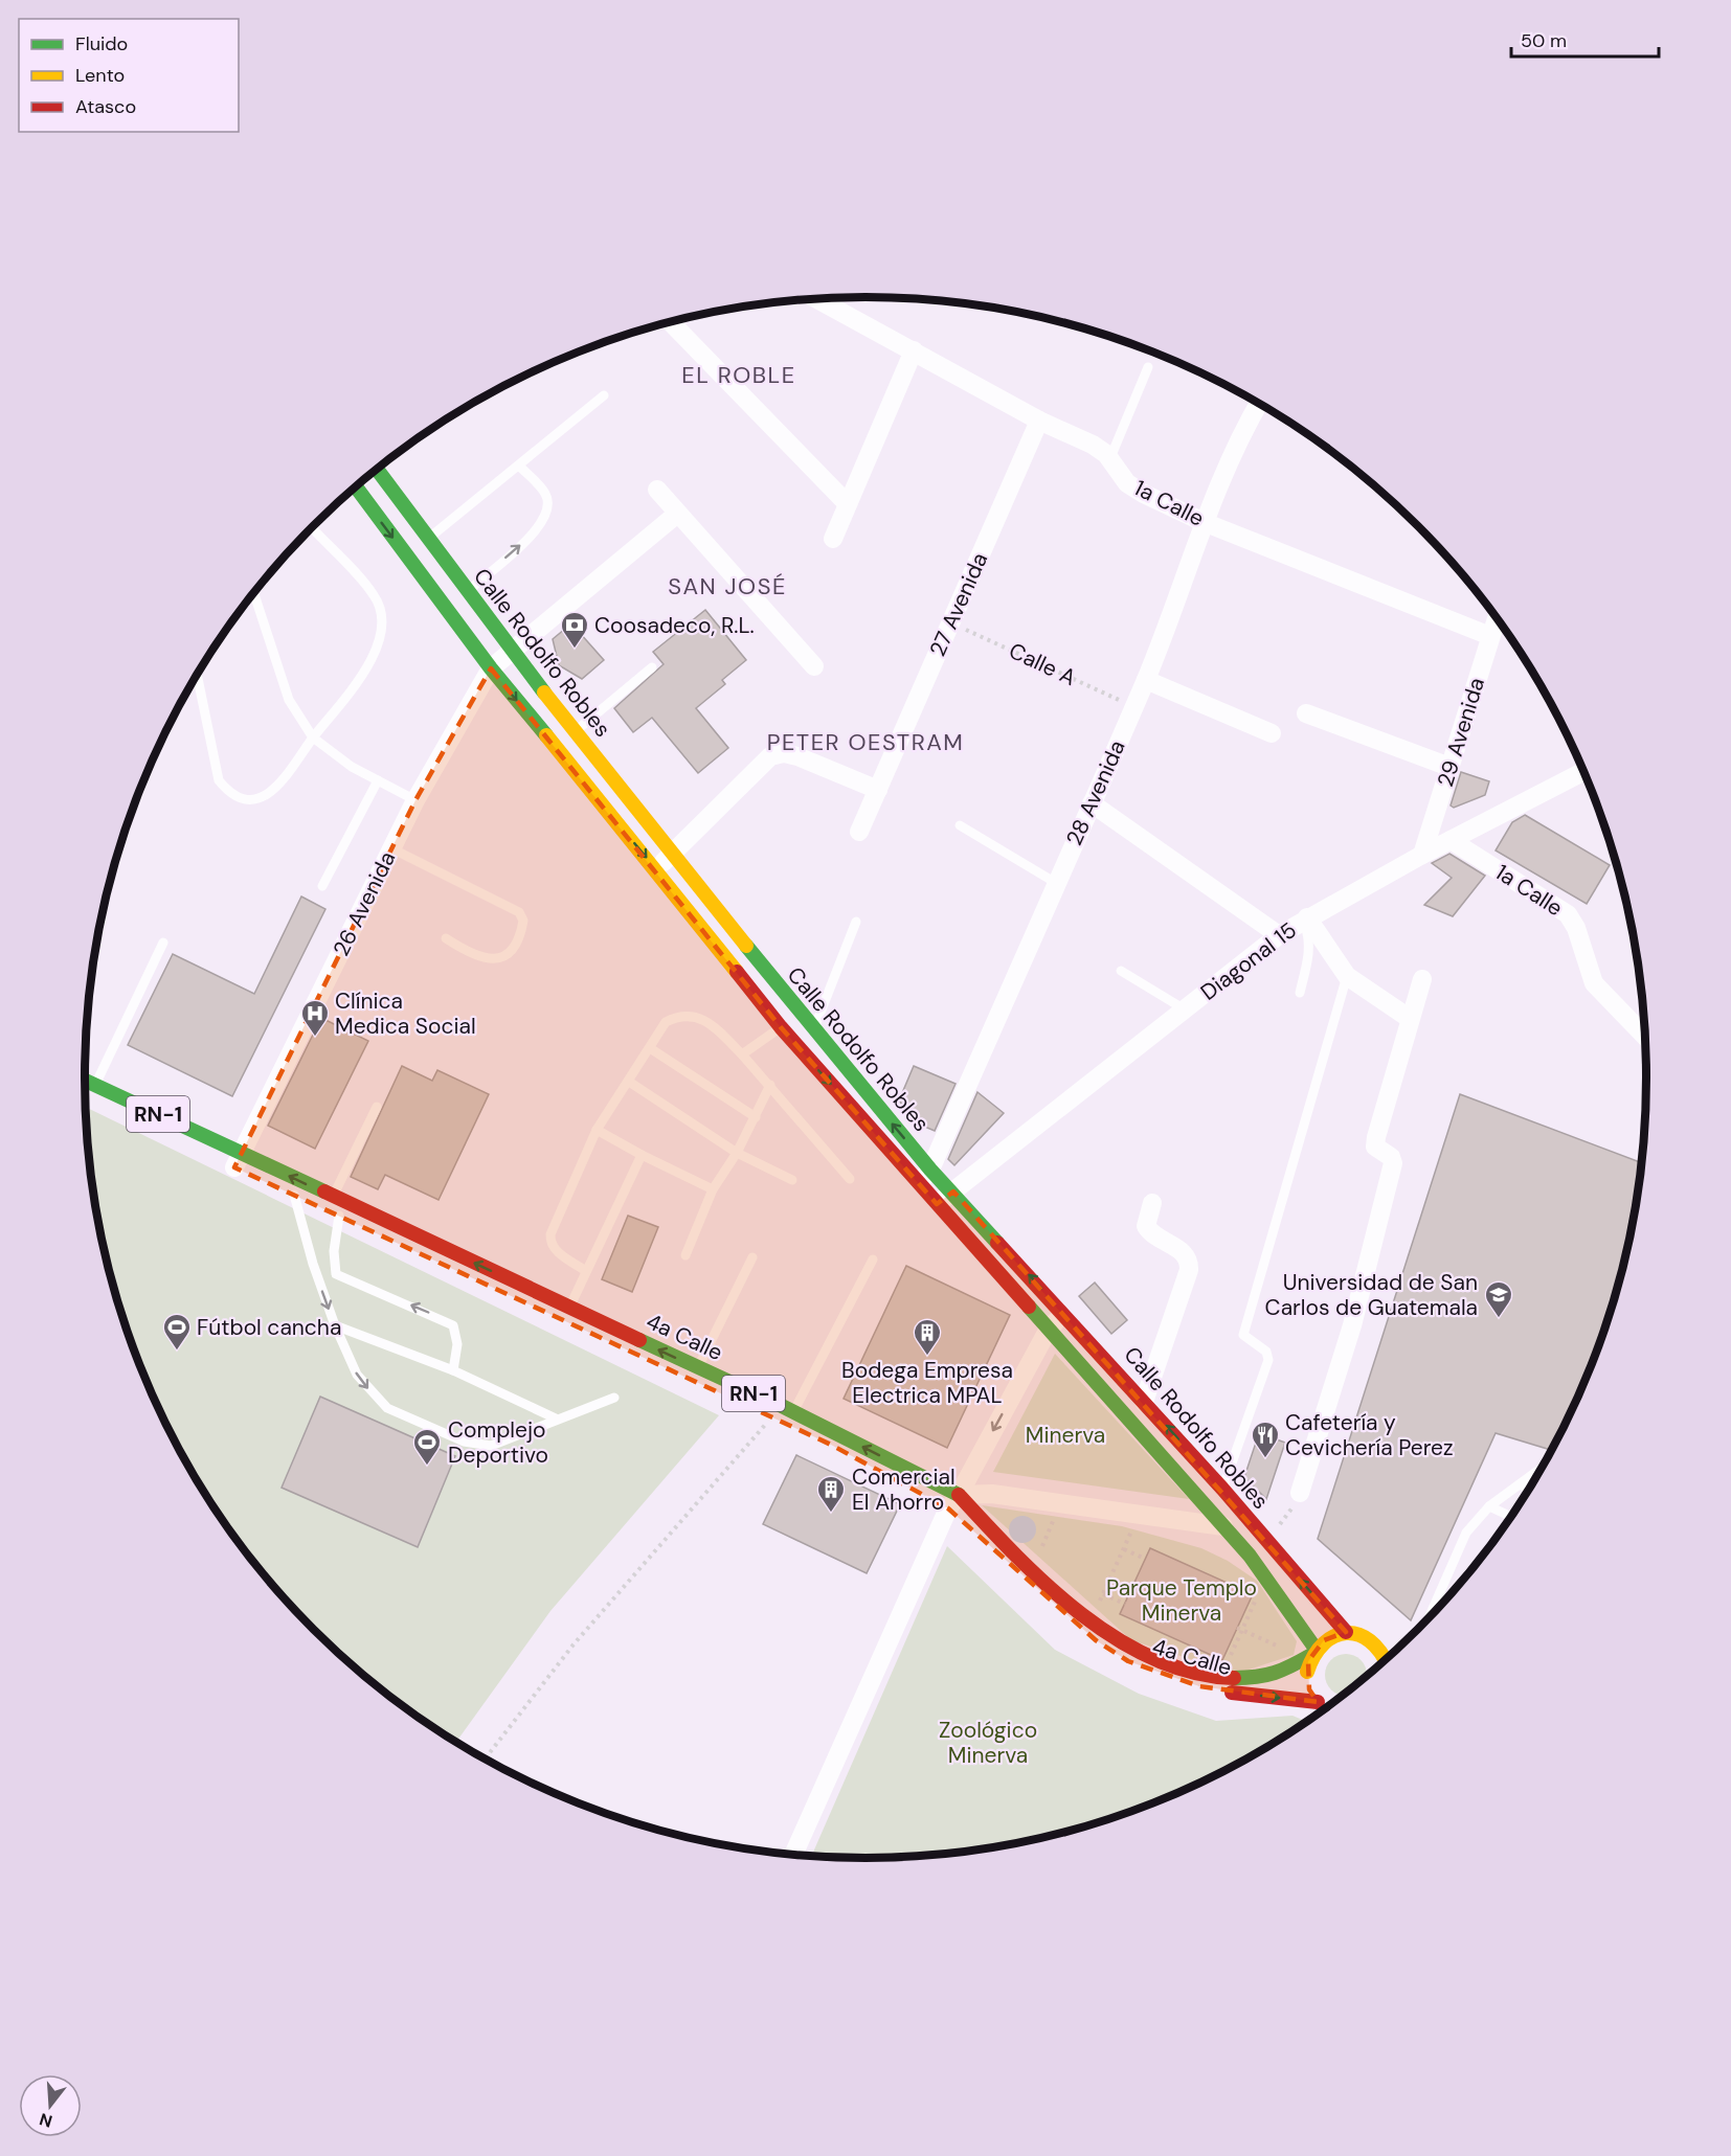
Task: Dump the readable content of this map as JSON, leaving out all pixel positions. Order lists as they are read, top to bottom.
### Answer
{
  "streets": {
    "main road": ["Calle Rodolfo Robles", "RN-1", "4a Calle"],
    "street": [
      "1a Calle",
      "27 Avenida",
      "29 Avenida",
      "28 Avenida",
      "26 Avenida",
      "Diagonal 15"
    ],
    "path": ["Calle A"]
  },
  "crossings": [
    ["1a Calle", "27 Avenida"],
    ["1a Calle", "29 Avenida"],
    ["1a Calle", "28 Avenida"],
    ["1a Calle", "Diagonal 15"],
    ["27 Avenida", "Calle A"],
    ["Calle Rodolfo Robles", "28 Avenida"],
    ["Calle Rodolfo Robles", "26 Avenida"],
    ["Calle Rodolfo Robles", "Diagonal 15"],
    ["Calle Rodolfo Robles", "RN-1"],
    ["Calle Rodolfo Robles", "4a Calle"],
    ["Calle A", "28 Avenida"],
    ["29 Avenida", "Diagonal 15"],
    ["26 Avenida", "4a Calle"],
    ["RN-1", "4a Calle"]
  ],
  "districts": ["EL ROBLE", "SAN JOSÉ", "PETER OESTRAM"],
  "parks": ["Minerva", "Parque Templo Minerva", "Zoológico Minerva"],
  "places": {
    "bank": ["Coosadeco, R.L."],
    "hospital": ["Clínica Medica Social"],
    "school or university": ["Universidad de San Carlos de Guatemala"],
    "sports": ["Fútbol cancha", "Complejo Deportivo"],
    "building": ["Bodega Empresa Electrica MPAL", "Comercial El Ahorro"],
    "restaurant": ["Cafetería y Cevichería Perez"]
  },
  "legend": ["Fluido", "Lento", "Atasco"],
  "scale_bar": "50 m",
  "north": "bottom"
}
